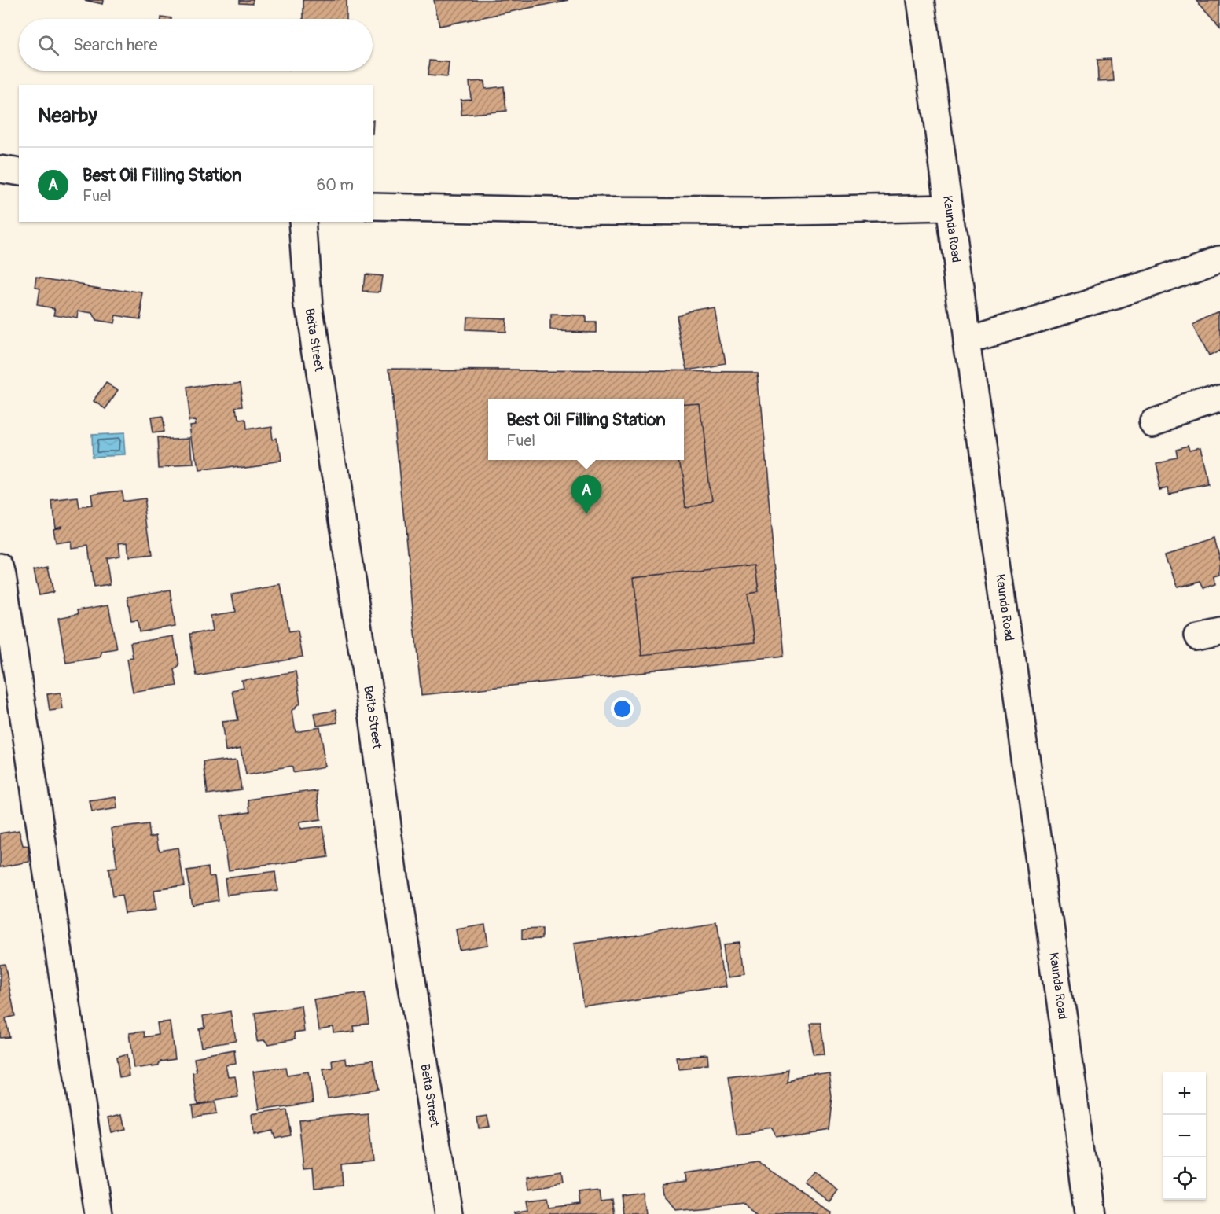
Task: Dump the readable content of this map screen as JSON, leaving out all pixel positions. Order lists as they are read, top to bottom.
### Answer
{
  "streets": {
    "street": ["Kaunda Road", "Beita Street"]
  },
  "page": {
    "search": "Search here",
    "heading": "Nearby",
    "list": [
      {
        "mark": "A",
        "name": "Best Oil Filling Station",
        "note": "Fuel",
        "value": "60 m"
      }
    ],
    "popup": ["Best Oil Filling Station", "Fuel"],
    "pins": "A",
    "map_buttons": ["+", "−"]
  }
}
